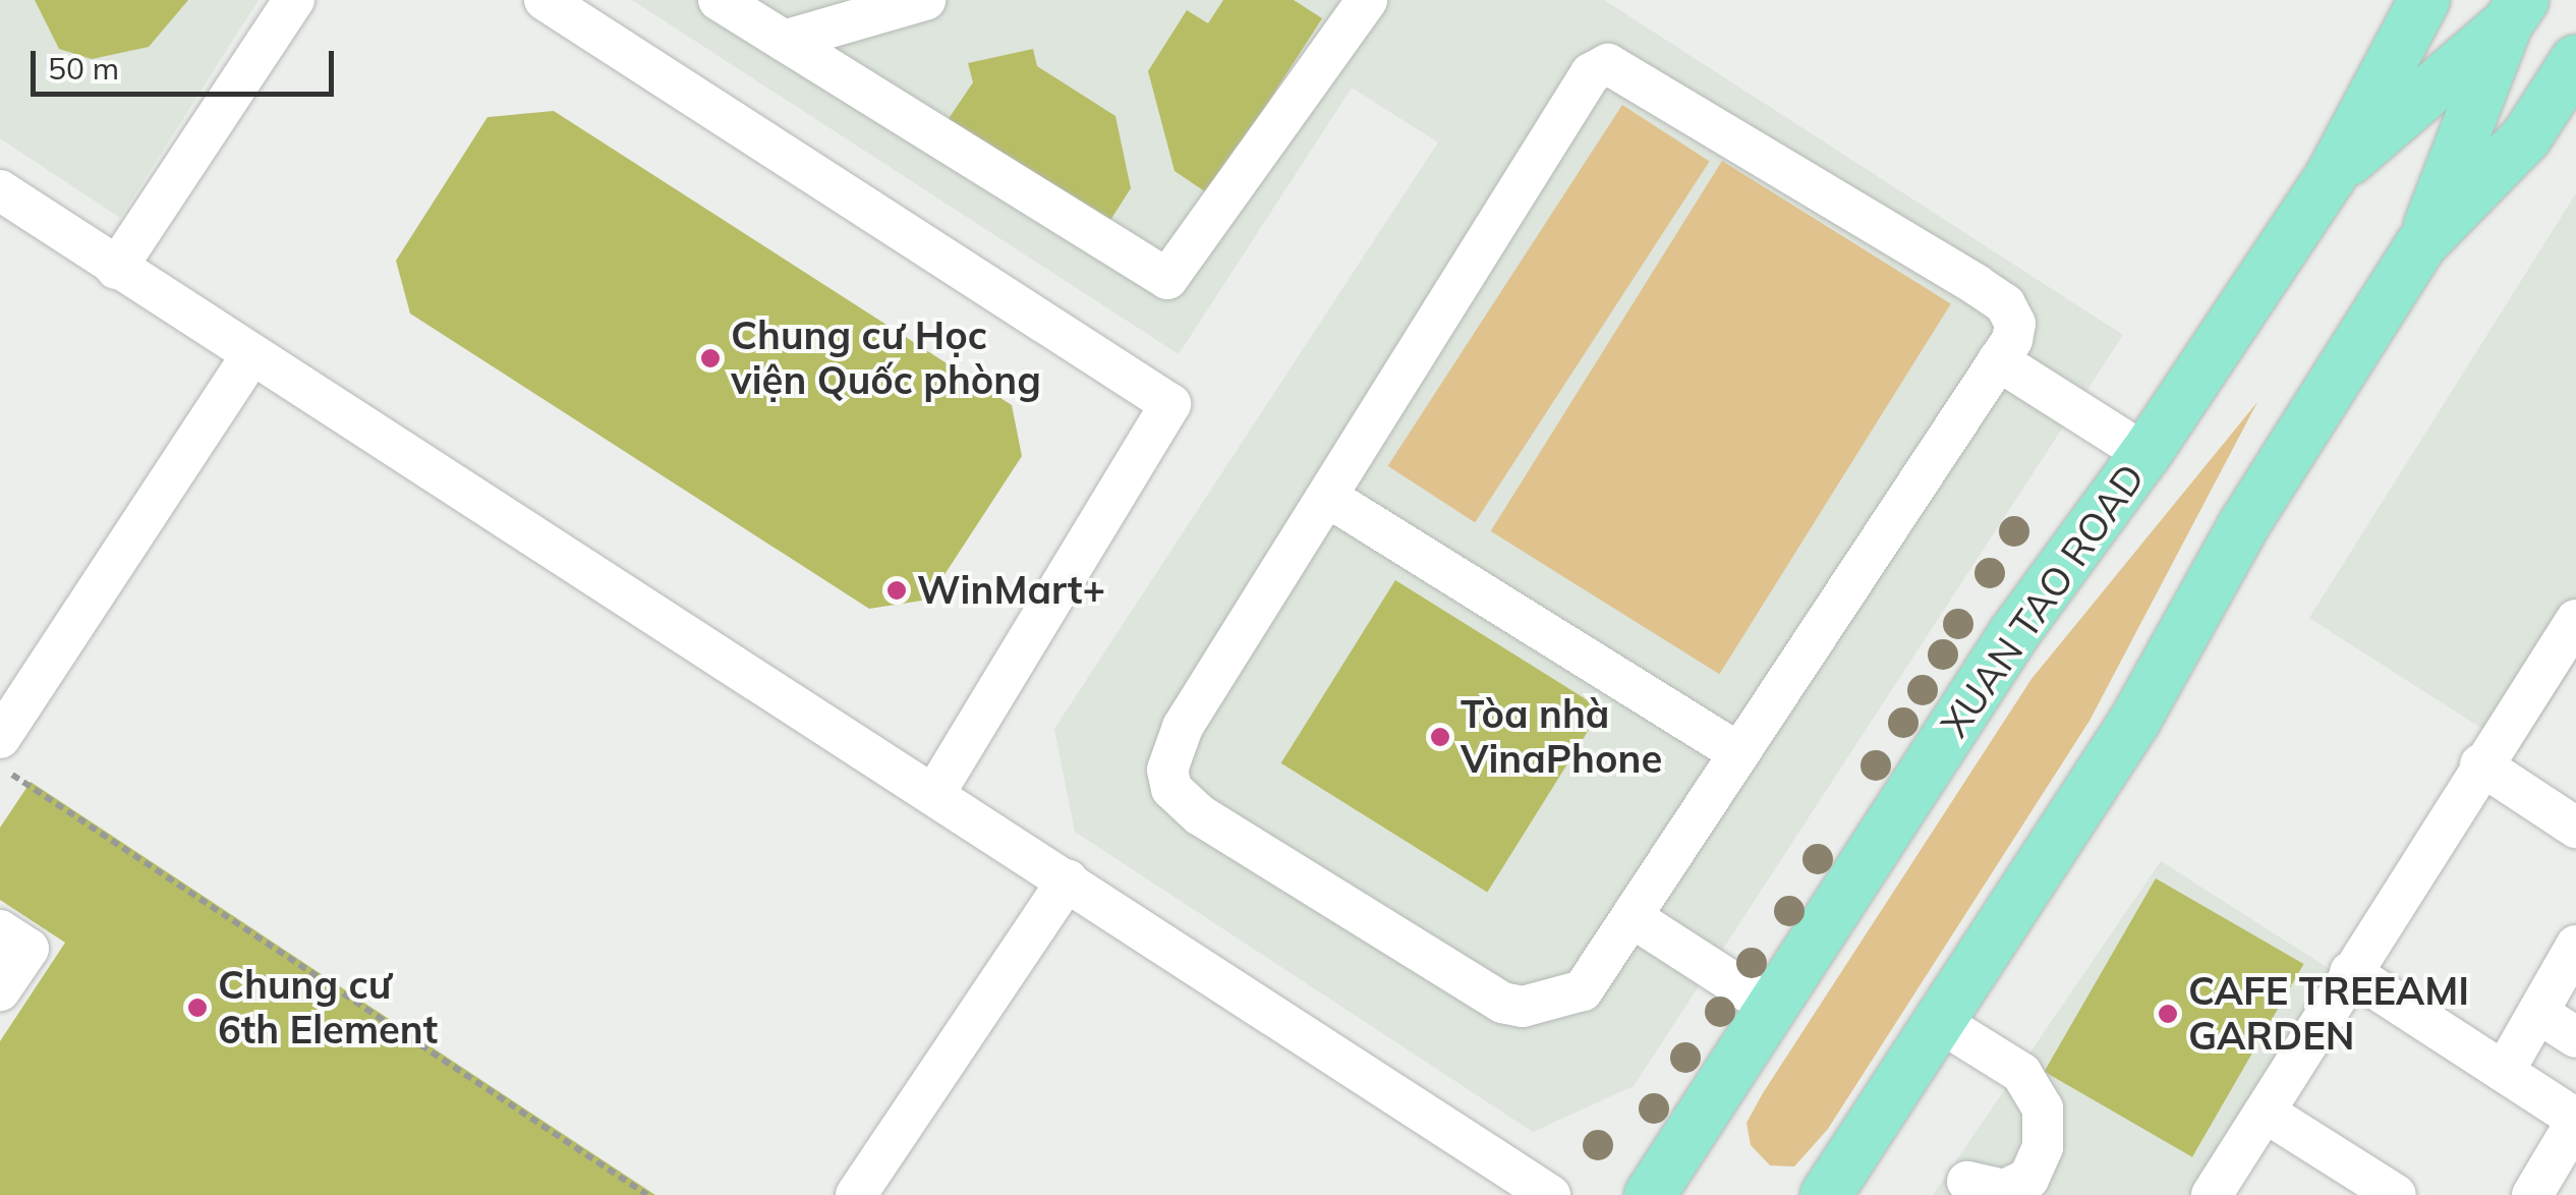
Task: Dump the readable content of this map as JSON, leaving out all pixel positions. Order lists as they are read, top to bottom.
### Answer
{
  "streets": {
    "main road": ["XUAN TAO ROAD"]
  },
  "places": [
    "Chung cư Học viện Quốc phòng",
    "WinMart+",
    "Tòa nhà VinaPhone",
    "Chung cư 6th Element",
    "CAFE TREEAMI GARDEN"
  ],
  "scale_bar": "50 m"
}
